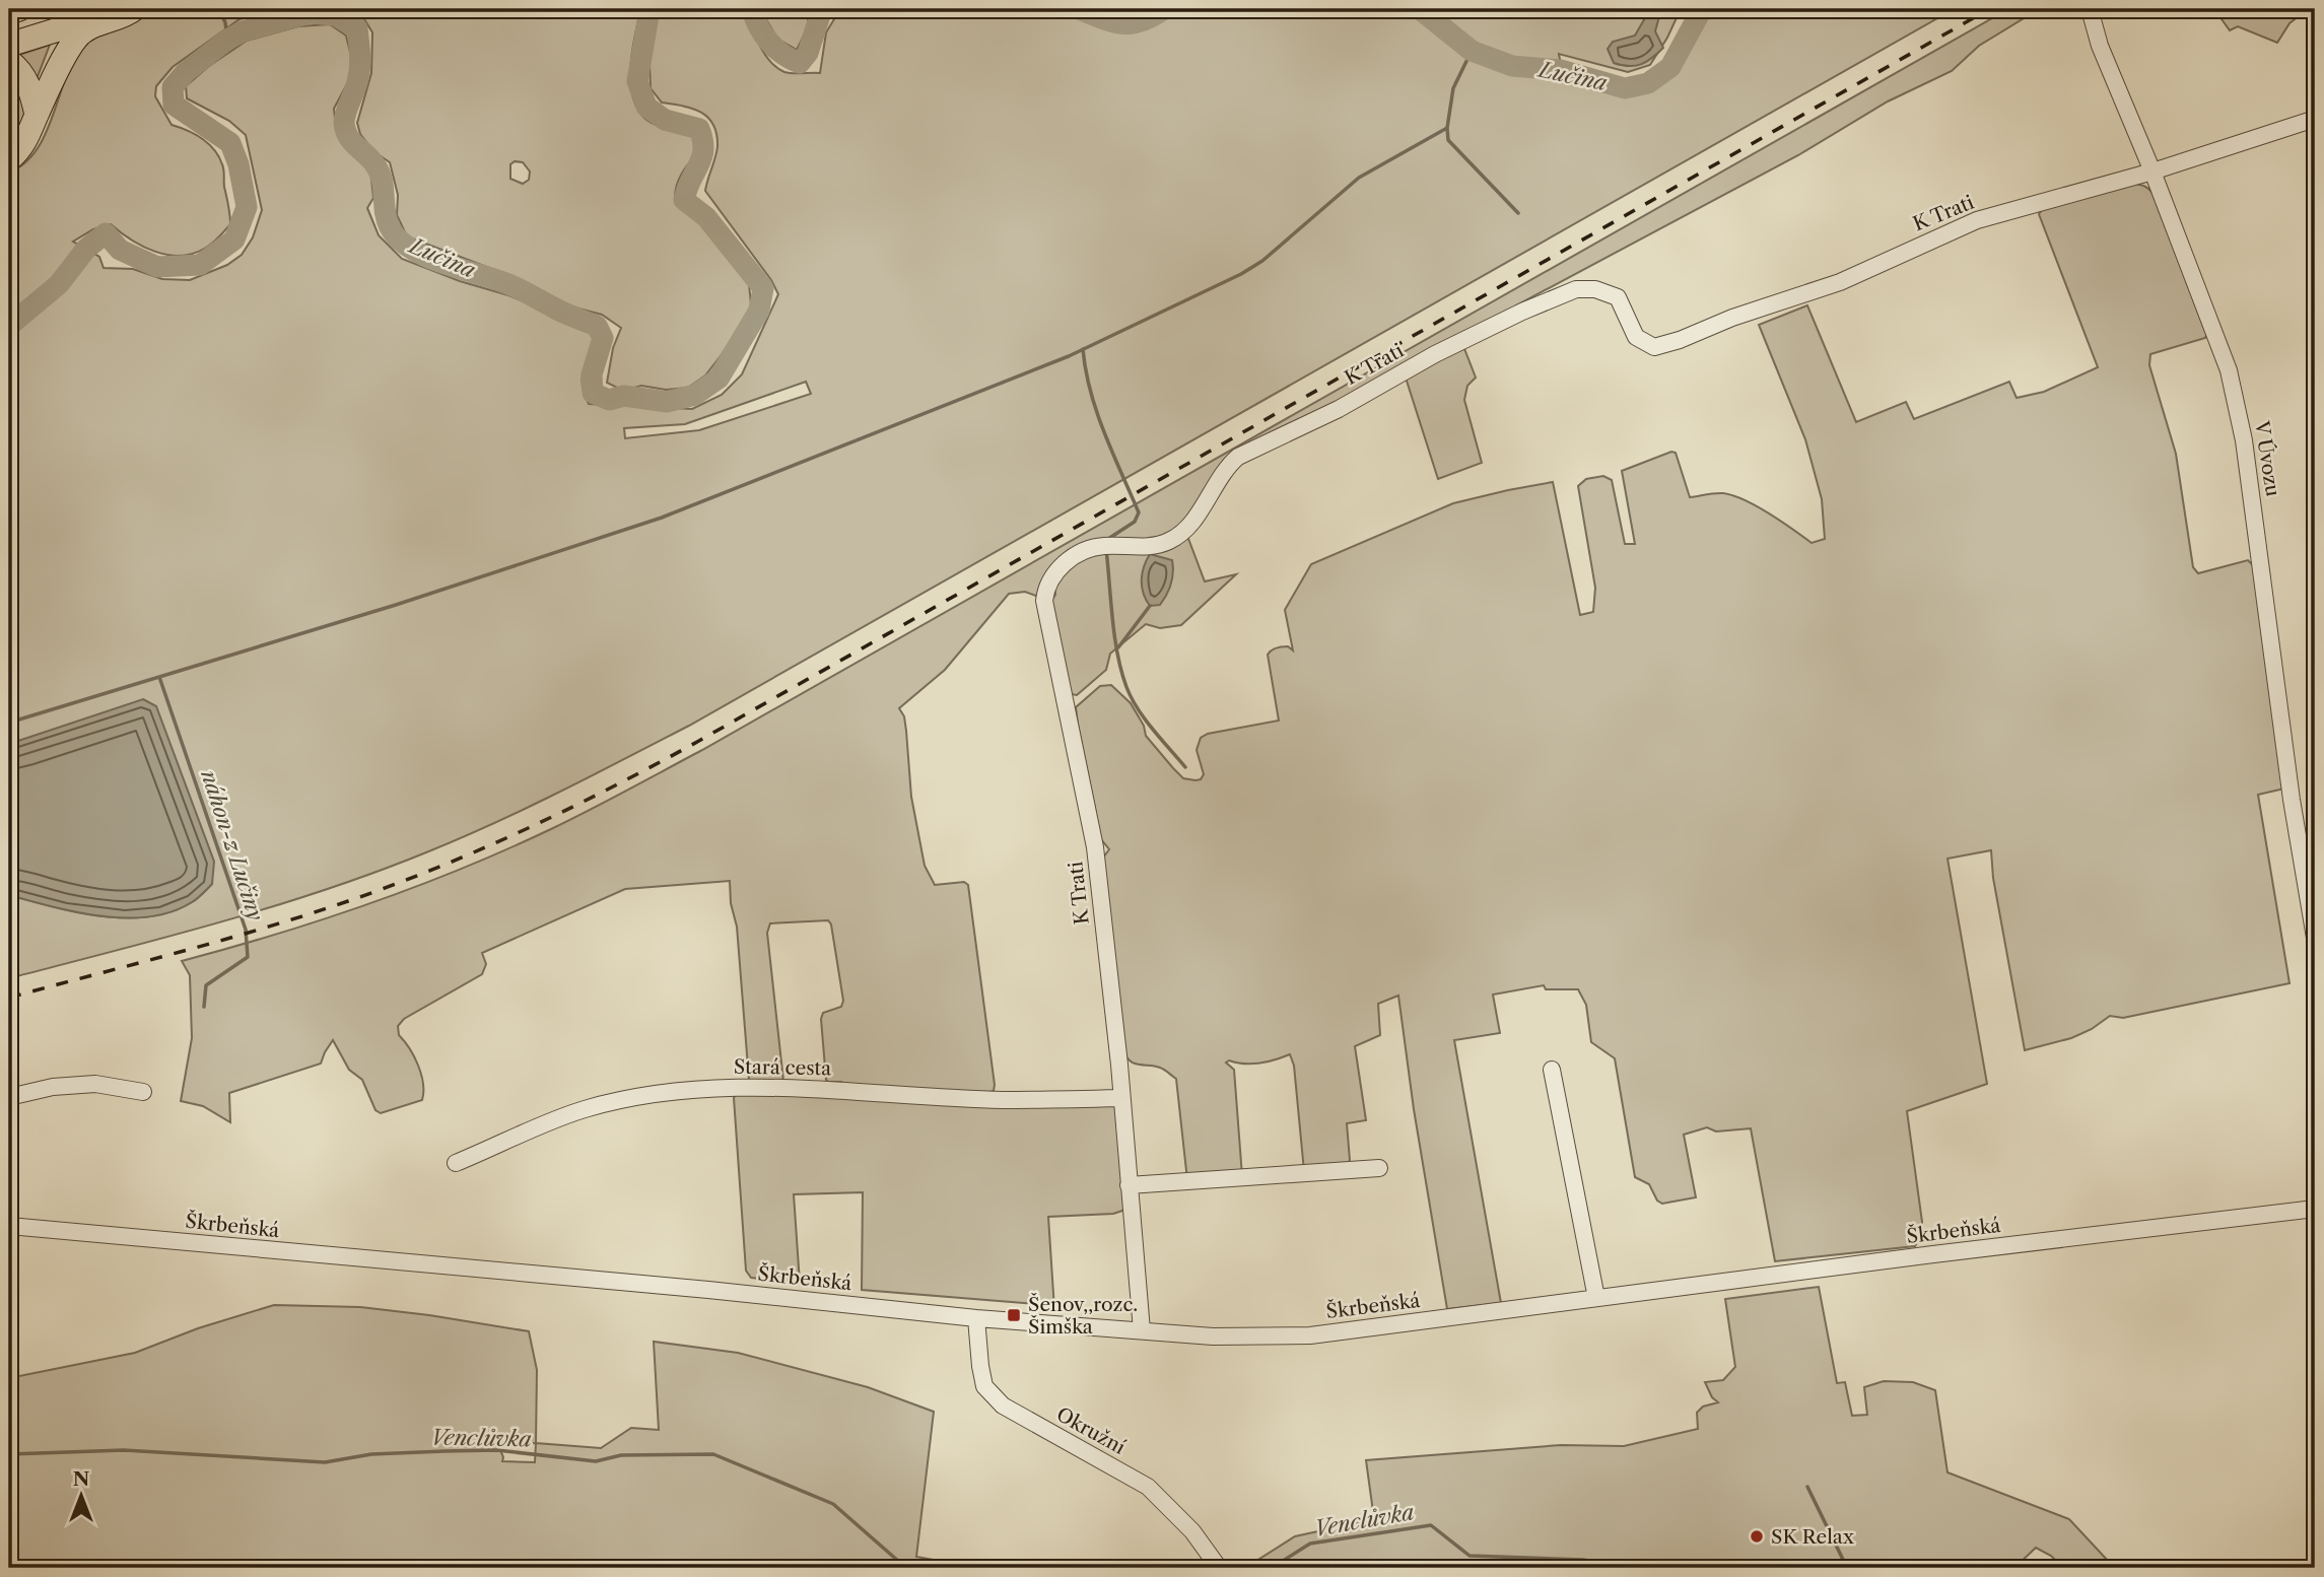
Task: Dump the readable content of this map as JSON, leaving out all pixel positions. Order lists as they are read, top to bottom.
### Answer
{
  "streets": {
    "street": [
      "K Trati",
      "V Úvozu",
      "Stará cesta",
      "Škrbeňská",
      "Okružní"
    ]
  },
  "crossings": [
    ["K Trati", "V Úvozu"],
    ["K Trati", "Stará cesta"],
    ["K Trati", "Škrbeňská"],
    ["Škrbeňská", "Okružní"]
  ],
  "water": ["Lučina", "náhon-z Lučiny", "Venclůvka"],
  "places": {
    "transit": ["Šenov,,rozc. Šimška"],
    "other": ["SK Relax"]
  },
  "north": "top"
}
